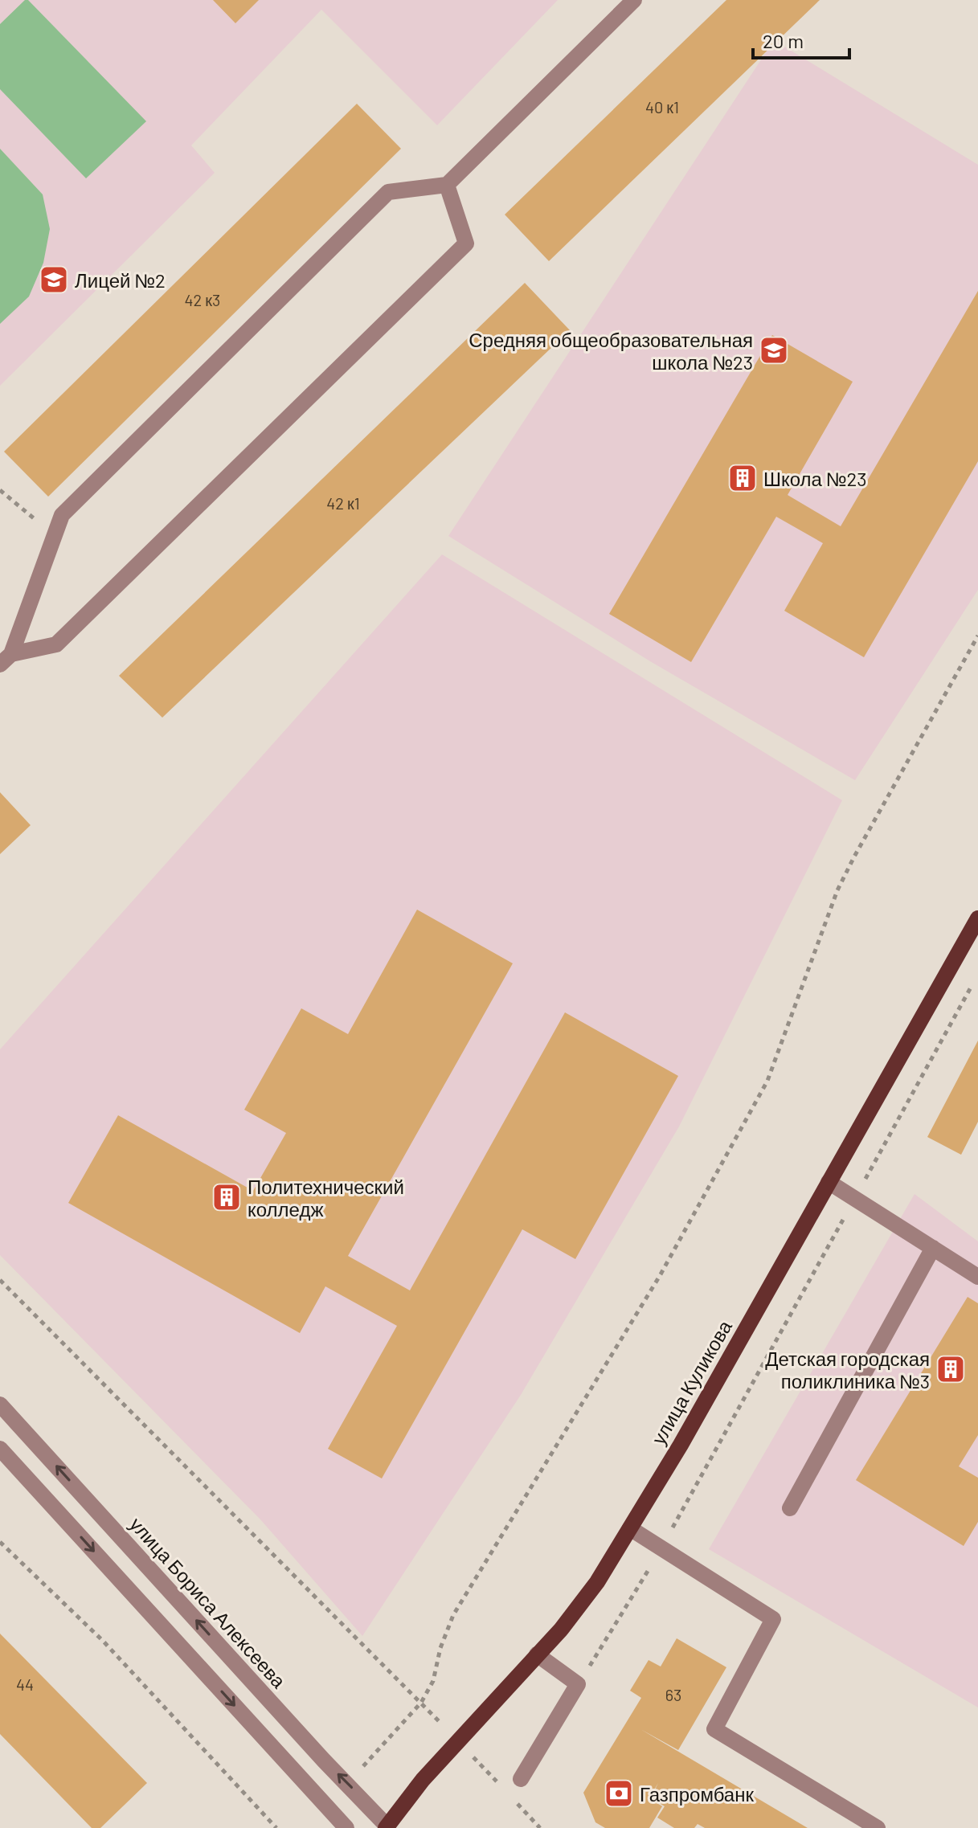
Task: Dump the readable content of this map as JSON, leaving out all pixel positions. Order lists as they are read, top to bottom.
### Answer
{
  "streets": {
    "main road": ["улица Куликова"],
    "street": ["улица Бориса Алексеева"]
  },
  "crossings": [
    ["улица Куликова", "улица Бориса Алексеева"]
  ],
  "places": {
    "school or university": ["Лицей №2", "Средняя общеобразовательная школа №23"],
    "building": ["Школа №23", "Политехнический колледж", "Детская городская поликлиника №3"],
    "bank": ["Газпромбанк"]
  },
  "house_numbers": [
    "40 к1",
    "42 к3",
    "42 к1",
    "44",
    "63"
  ],
  "scale_bar": "20 m"
}
